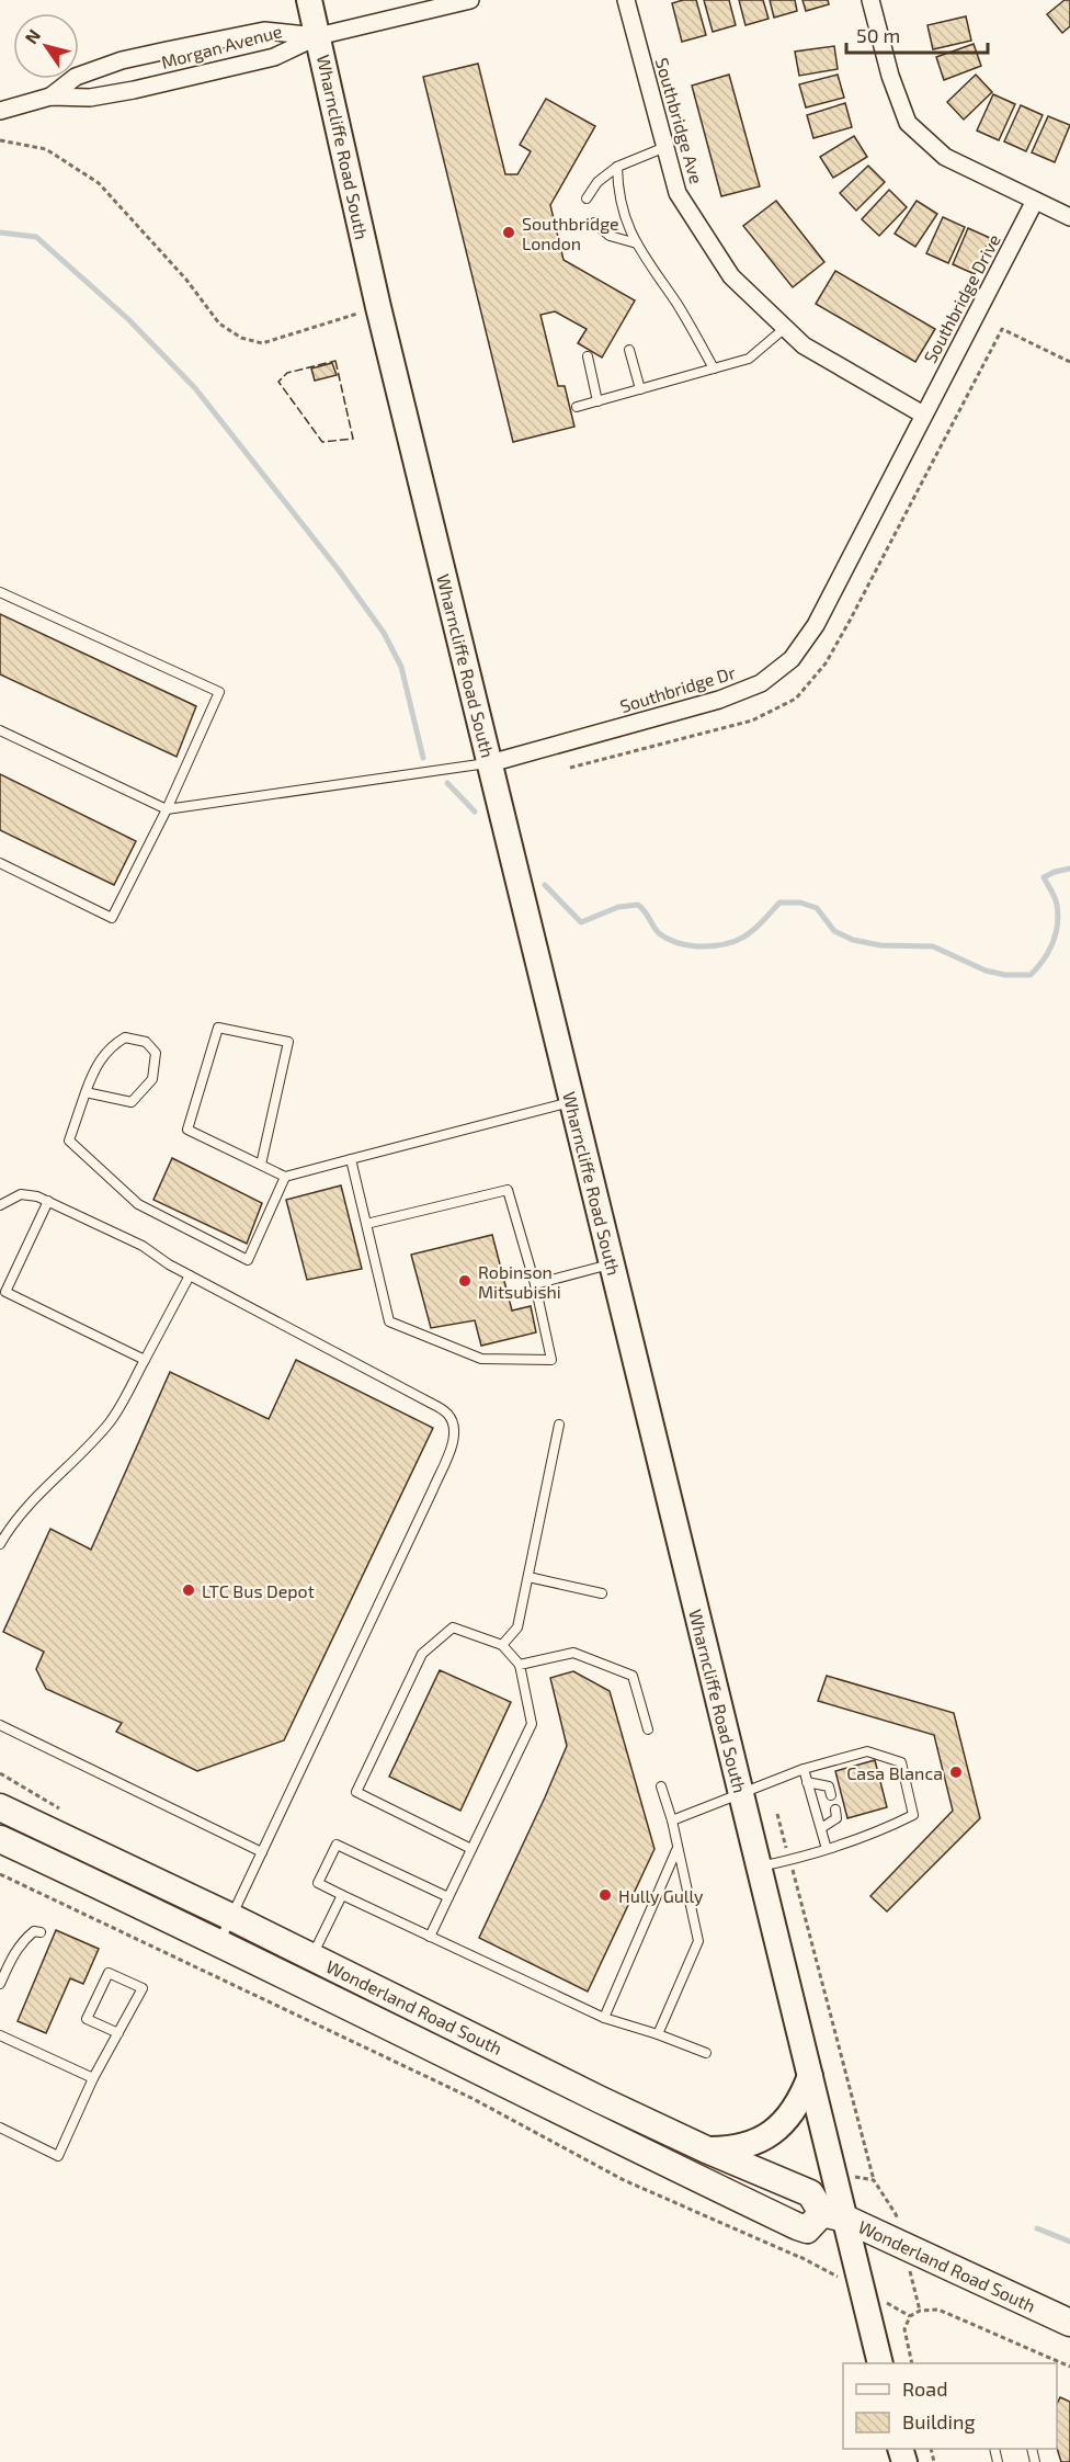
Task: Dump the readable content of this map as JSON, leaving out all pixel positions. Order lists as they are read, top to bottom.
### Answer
{
  "streets": {
    "main road": ["Wharncliffe Road South", "Wonderland Road South"],
    "street": [
      "Morgan Avenue",
      "Southbridge Ave",
      "Southbridge Drive",
      "Southbridge Dr"
    ]
  },
  "crossings": [
    ["Morgan Avenue", "Wharncliffe Road South"],
    ["Southbridge Ave", "Southbridge Drive"],
    ["Southbridge Ave", "Southbridge Dr"],
    ["Wharncliffe Road South", "Southbridge Dr"],
    ["Wharncliffe Road South", "Wonderland Road South"],
    ["Southbridge Drive", "Southbridge Dr"]
  ],
  "places": [
    "Southbridge London",
    "Robinson Mitsubishi",
    "LTC Bus Depot",
    "Casa Blanca",
    "Hully Gully"
  ],
  "legend": ["Road", "Building"],
  "scale_bar": "50 m",
  "north": "top left"
}
